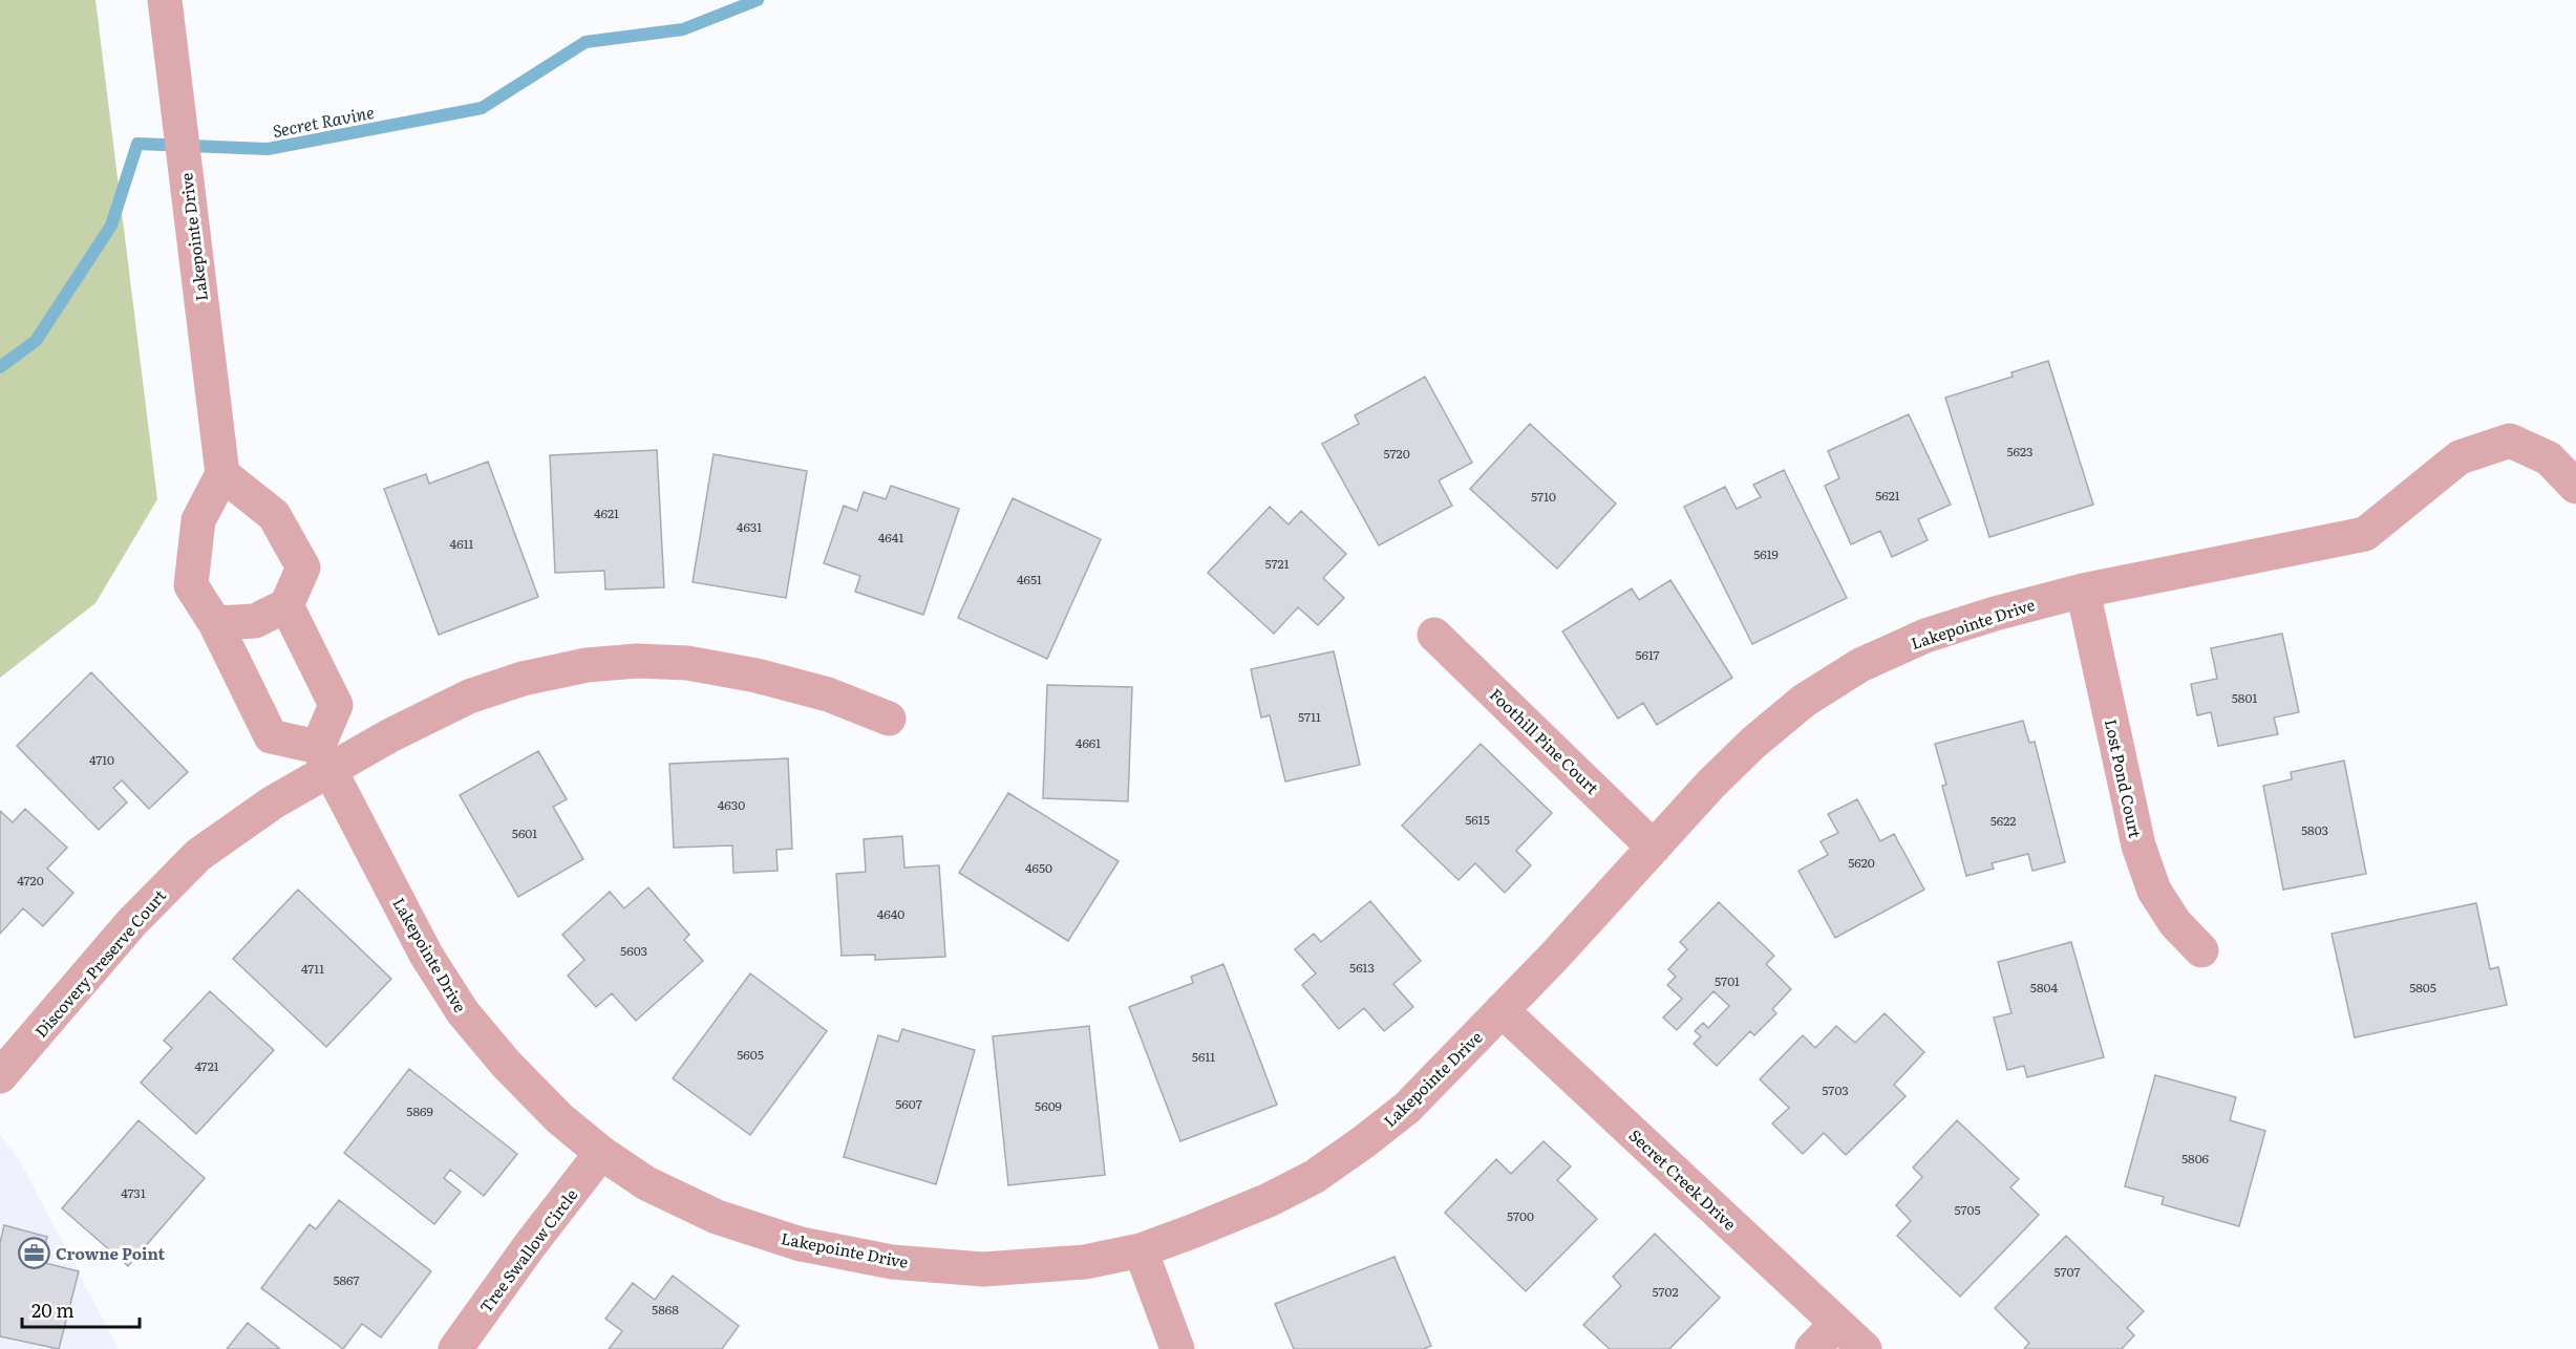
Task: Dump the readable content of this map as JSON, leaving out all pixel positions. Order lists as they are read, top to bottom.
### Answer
{
  "streets": {
    "street": [
      "Lakepointe Drive",
      "Foothill Pine Court",
      "Lost Pond Court",
      "Discovery Preserve Court",
      "Secret Creek Drive",
      "Tree Swallow Circle"
    ]
  },
  "crossings": [
    ["Lakepointe Drive", "Foothill Pine Court"],
    ["Lakepointe Drive", "Lost Pond Court"],
    ["Lakepointe Drive", "Discovery Preserve Court"],
    ["Lakepointe Drive", "Secret Creek Drive"],
    ["Lakepointe Drive", "Tree Swallow Circle"]
  ],
  "water": ["Secret Ravine"],
  "places": {
    "office": ["Crowne Point"]
  },
  "house_numbers": [
    "5623",
    "5720",
    "5621",
    "5710",
    "4621",
    "4631",
    "4641",
    "4611",
    "5619",
    "5721",
    "4651",
    "5617",
    "5801",
    "5711",
    "4661",
    "4710",
    "4630",
    "5615",
    "5622",
    "5803",
    "5601",
    "5620",
    "4650",
    "4720",
    "4640",
    "5603",
    "5613",
    "4711",
    "5701",
    "5804",
    "5805",
    "5605",
    "5611",
    "4721",
    "5703",
    "5607",
    "5609",
    "5869",
    "5806",
    "4731",
    "5705",
    "5700",
    "5707",
    "5867",
    "5702",
    "5868"
  ],
  "scale_bar": "20 m"
}
